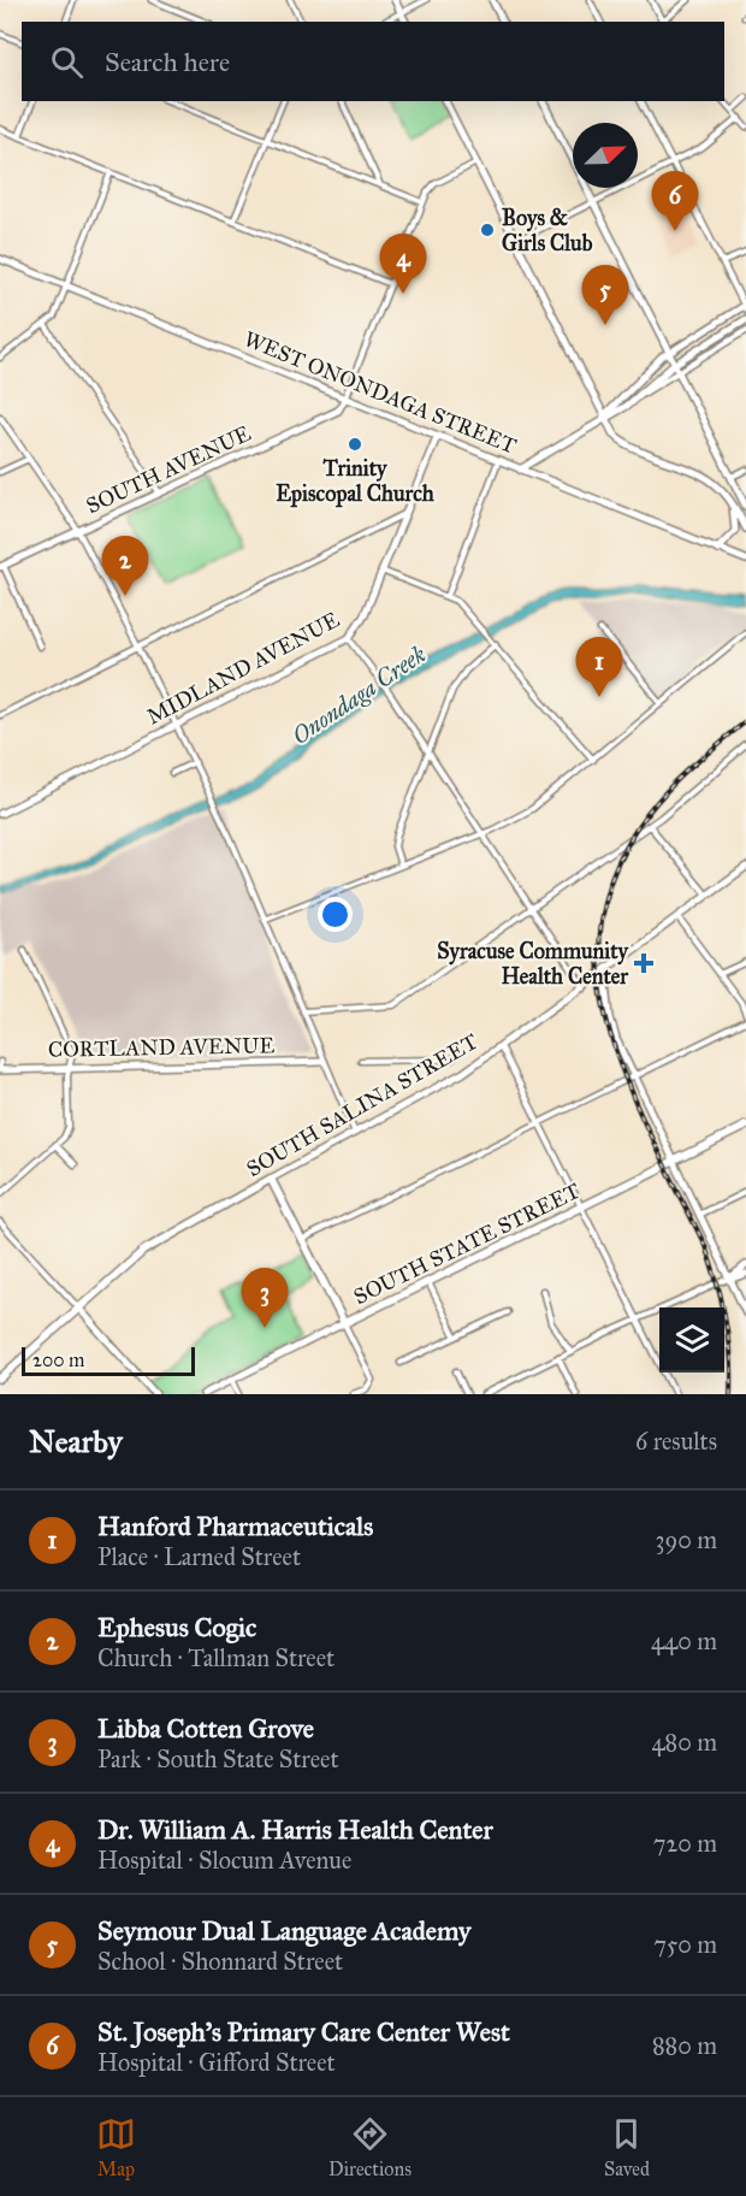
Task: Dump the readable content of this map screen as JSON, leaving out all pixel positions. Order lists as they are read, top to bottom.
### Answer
{
  "streets": {
    "main road": ["SOUTH SALINA STREET", "SOUTH STATE STREET"],
    "street": [
      "WEST ONONDAGA STREET",
      "SOUTH AVENUE",
      "MIDLAND AVENUE",
      "CORTLAND AVENUE"
    ]
  },
  "crossings": [
    ["WEST ONONDAGA STREET", "SOUTH AVENUE"],
    ["WEST ONONDAGA STREET", "MIDLAND AVENUE"]
  ],
  "water": ["Onondaga Creek"],
  "places": {
    "other": ["Boys & Girls Club", "Trinity Episcopal Church"],
    "health": ["Syracuse Community Health Center"]
  },
  "scale_bar": "200 m",
  "north": "top right",
  "page": {
    "search": "Search here",
    "pins": [
      "6",
      "4",
      "5",
      "2",
      "1",
      "3"
    ],
    "scale": "200 m",
    "heading": ["Nearby", "6 results"],
    "list": [
      {
        "mark": "1",
        "name": "Hanford Pharmaceuticals",
        "note": "Place · Larned Street",
        "value": "390 m"
      },
      {
        "mark": "2",
        "name": "Ephesus Cogic",
        "note": "Church · Tallman Street",
        "value": "440 m"
      },
      {
        "mark": "3",
        "name": "Libba Cotten Grove",
        "note": "Park · South State Street",
        "value": "480 m"
      },
      {
        "mark": "4",
        "name": "Dr. William A. Harris Health Center",
        "note": "Hospital · Slocum Avenue",
        "value": "720 m"
      },
      {
        "mark": "5",
        "name": "Seymour Dual Language Academy",
        "note": "School · Shonnard Street",
        "value": "750 m"
      },
      {
        "mark": "6",
        "name": "St. Joseph's Primary Care Center West",
        "note": "Hospital · Gifford Street",
        "value": "880 m"
      }
    ],
    "nav": ["Map", "Directions", "Saved"]
  }
}
